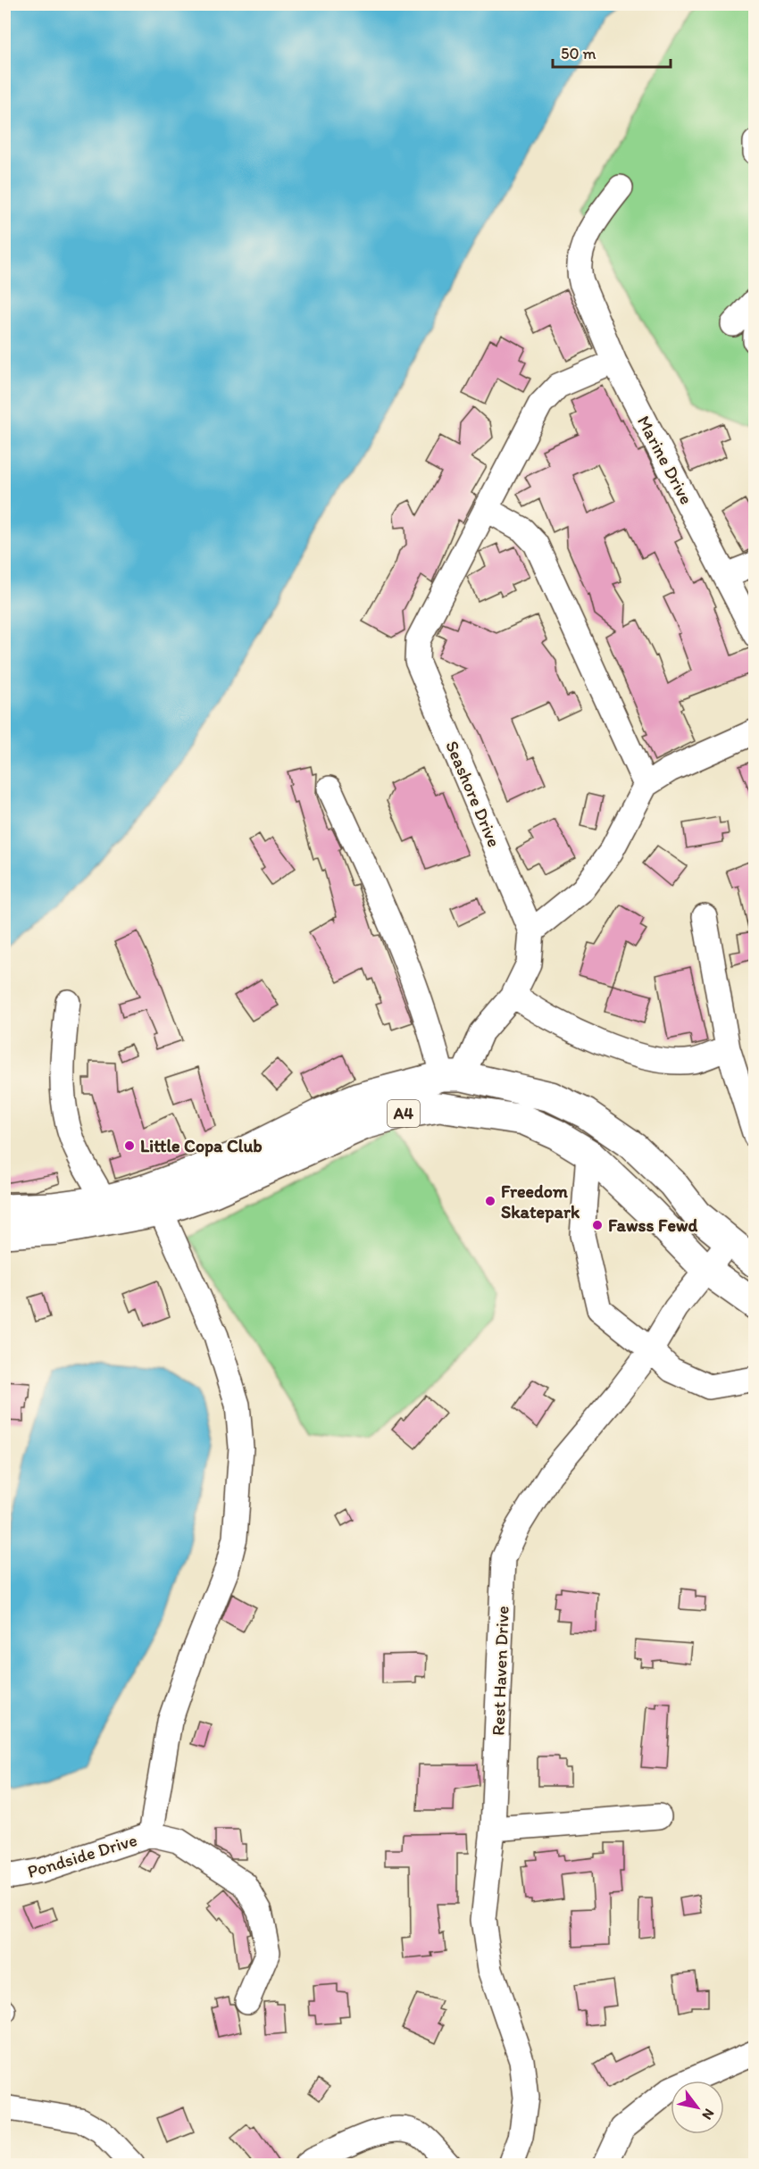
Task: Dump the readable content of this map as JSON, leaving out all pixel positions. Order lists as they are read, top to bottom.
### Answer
{
  "streets": {
    "highway": ["A4"],
    "street": [
      "Marine Drive",
      "Seashore Drive",
      "Rest Haven Drive",
      "Pondside Drive"
    ]
  },
  "crossings": [
    ["Marine Drive", "Seashore Drive"],
    ["Seashore Drive", "A4"],
    ["A4", "Rest Haven Drive"]
  ],
  "places": ["Little Copa Club", "Freedom Skatepark", "Fawss Fewd"],
  "scale_bar": "50 m",
  "north": "bottom right"
}
